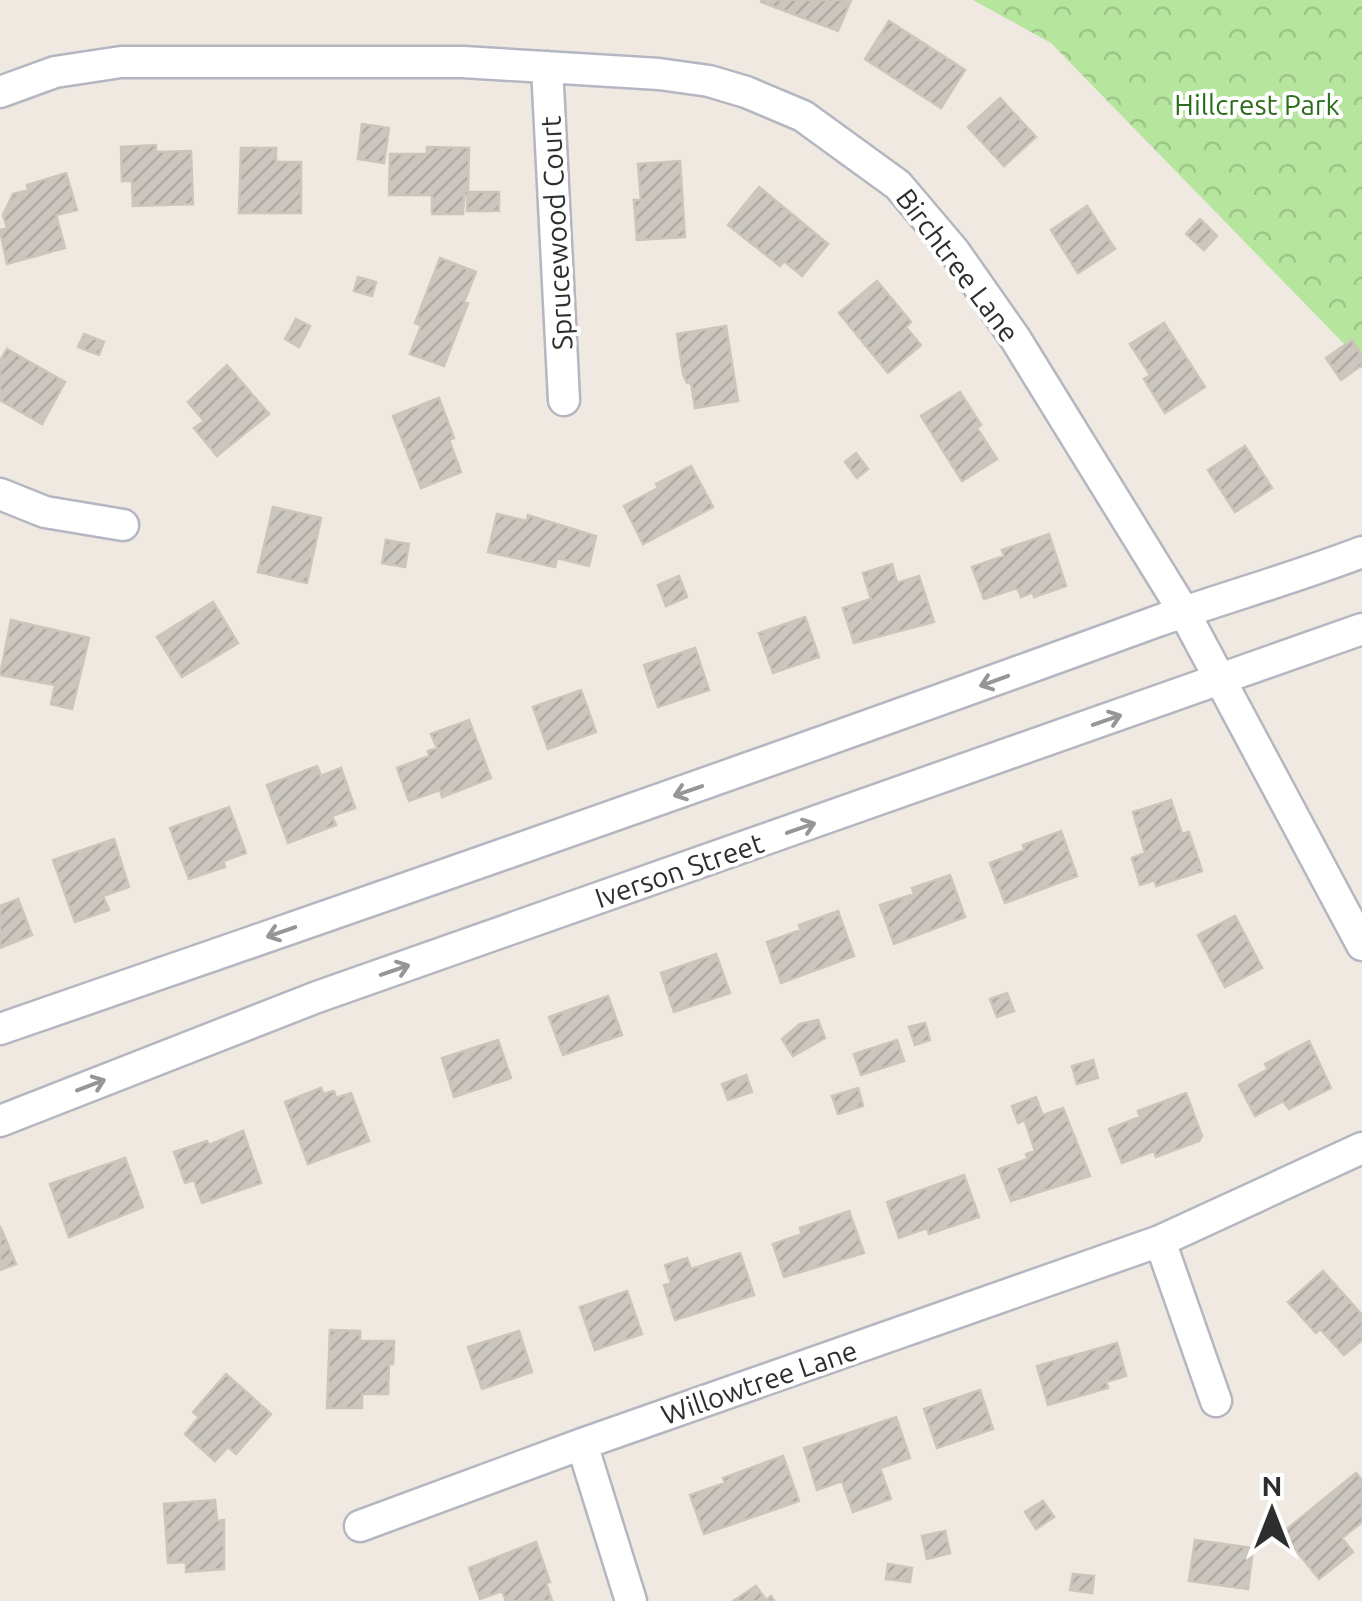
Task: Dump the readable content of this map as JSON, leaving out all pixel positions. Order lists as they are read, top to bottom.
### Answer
{
  "streets": {
    "street": [
      "Sprucewood Court",
      "Birchtree Lane",
      "Iverson Street",
      "Willowtree Lane"
    ]
  },
  "crossings": [
    ["Sprucewood Court", "Birchtree Lane"],
    ["Birchtree Lane", "Iverson Street"]
  ],
  "parks": ["Hillcrest Park"],
  "north": "top"
}
